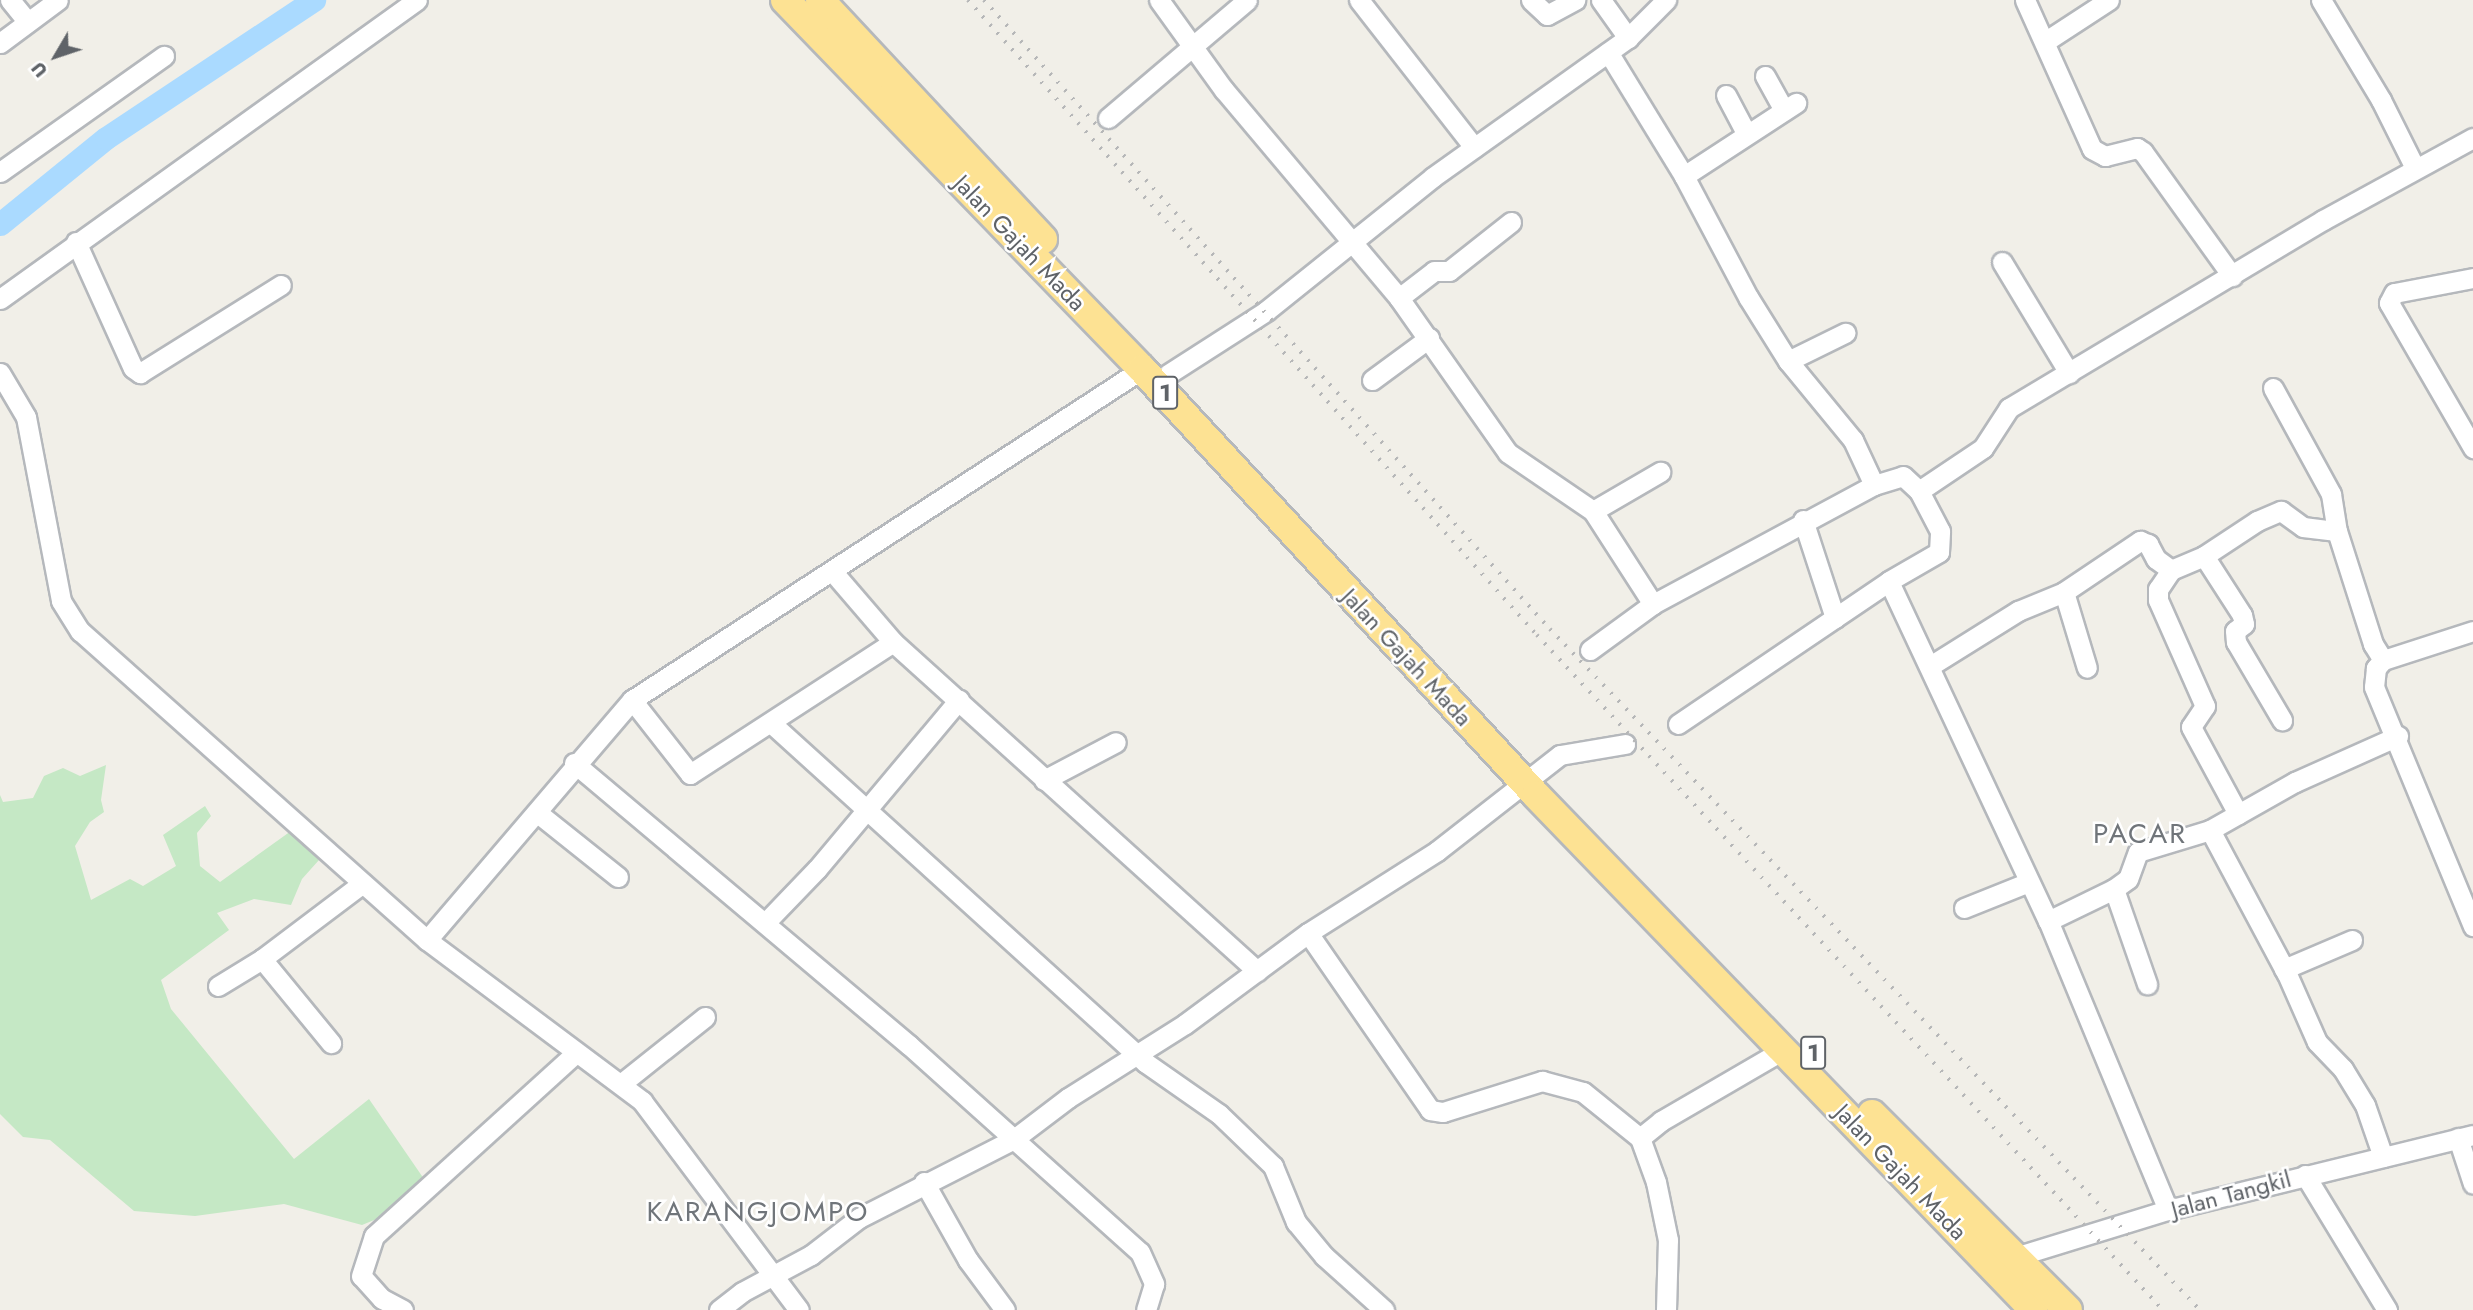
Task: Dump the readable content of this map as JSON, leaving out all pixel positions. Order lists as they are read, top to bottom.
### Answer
{
  "streets": {
    "highway": ["Jalan Gajah Mada", "1"],
    "street": ["Jalan Tangkil"]
  },
  "crossings": [
    ["Jalan Gajah Mada", "Jalan Tangkil"]
  ],
  "districts": ["PACAR", "KARANGJOMPO"],
  "north": "bottom left"
}
